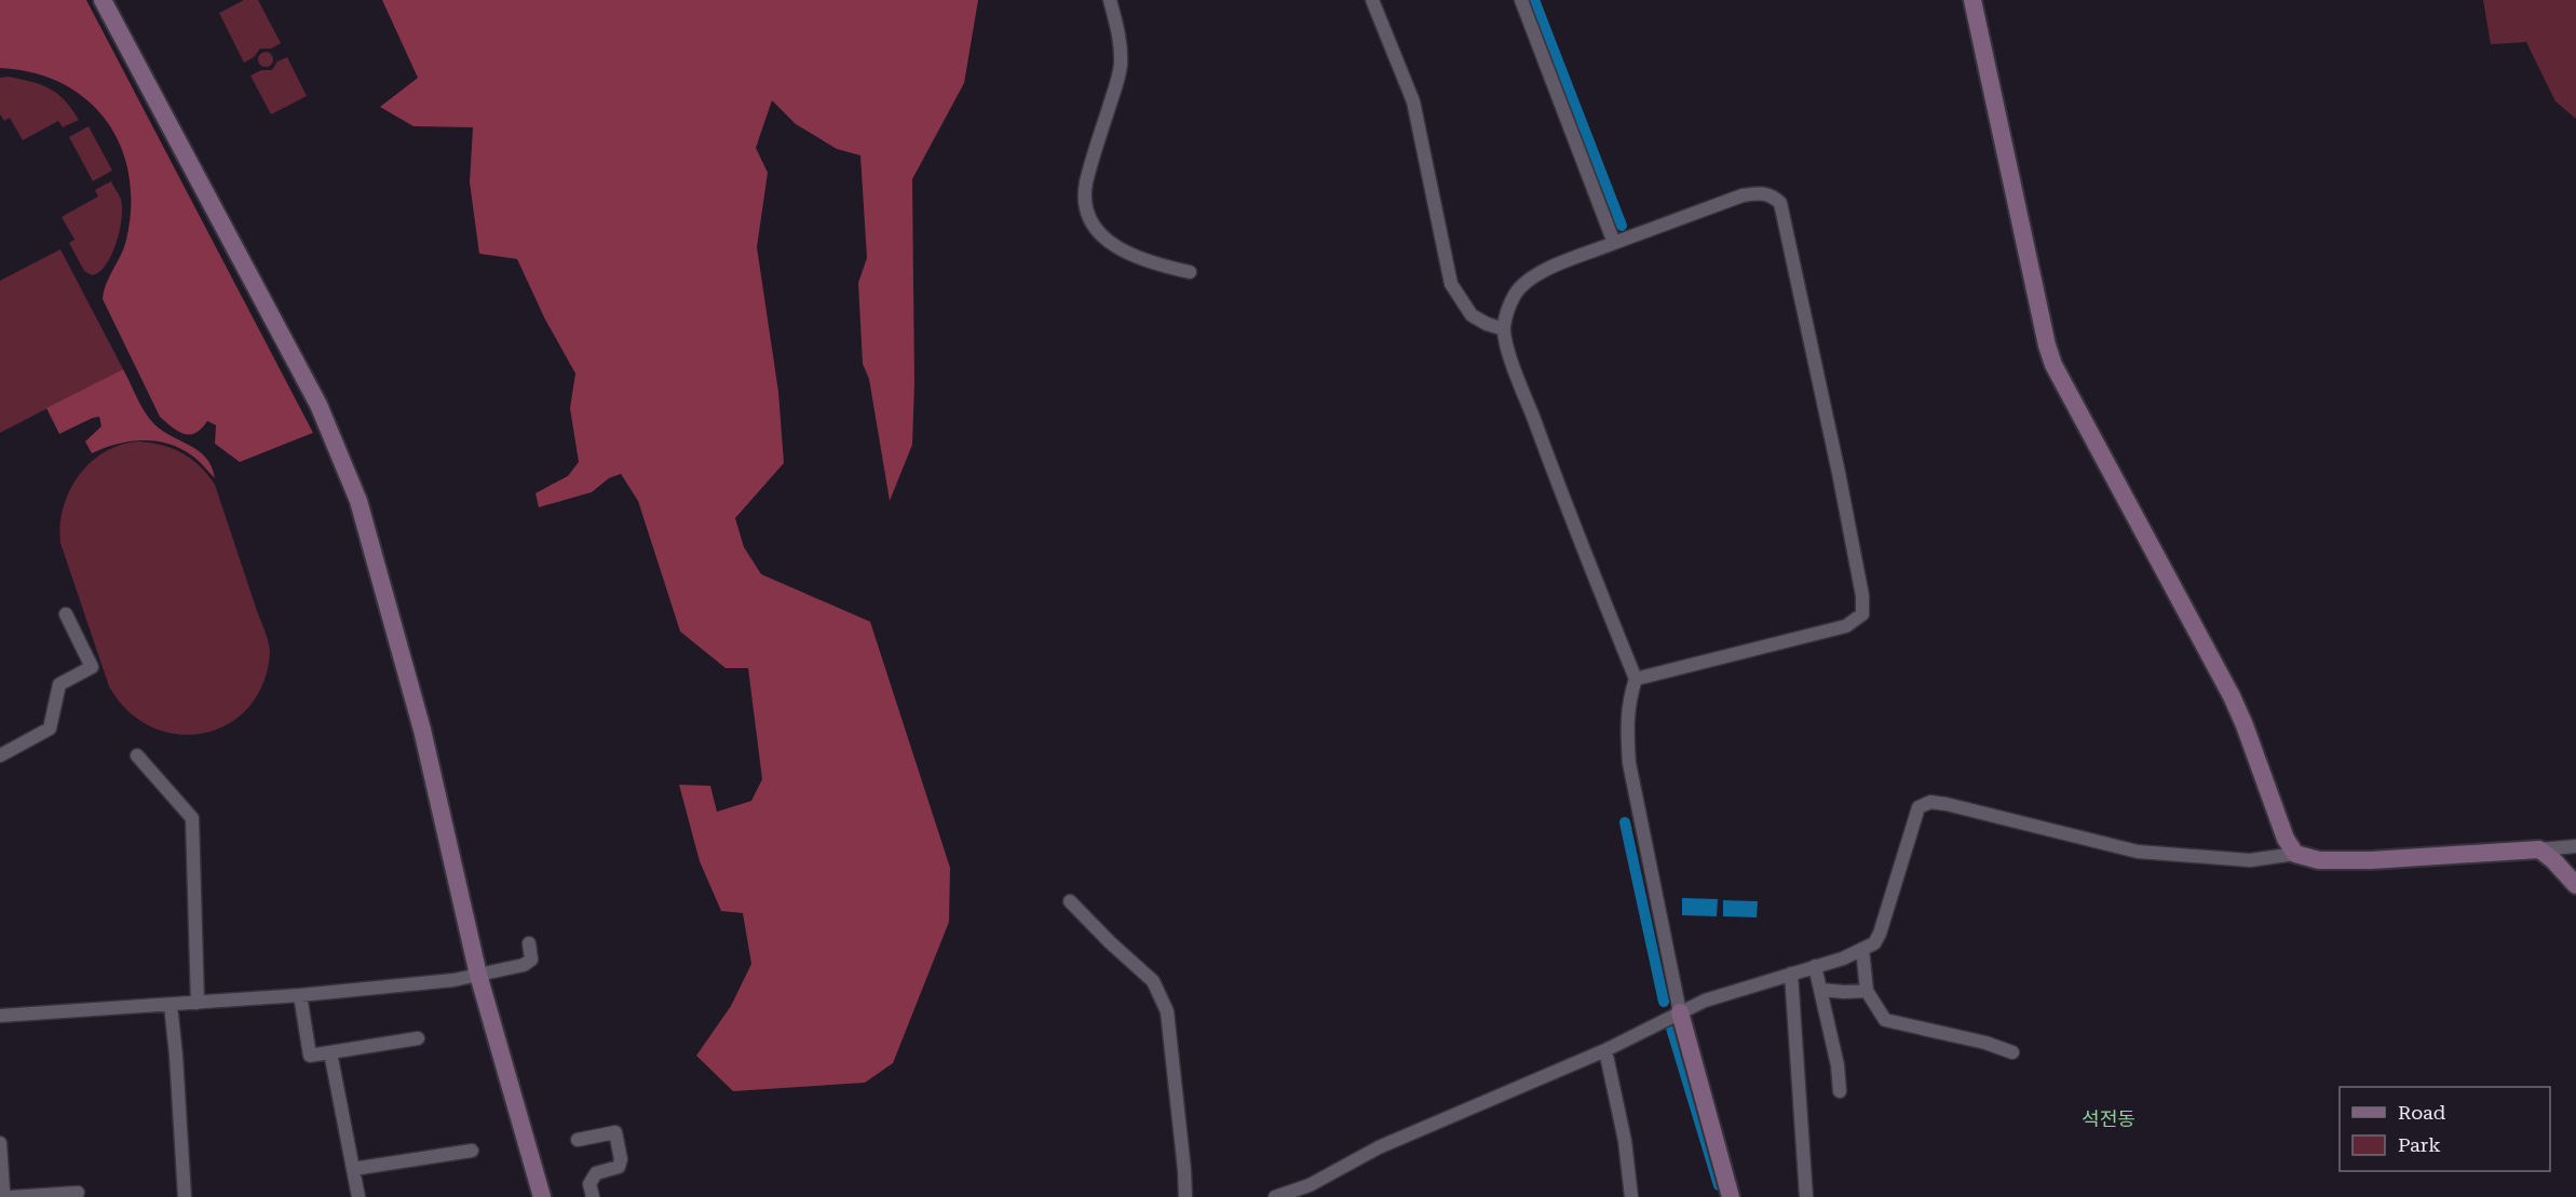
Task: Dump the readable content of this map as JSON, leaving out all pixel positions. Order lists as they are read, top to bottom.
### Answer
{
  "districts": ["석전동"],
  "legend": ["Road", "Park"]
}
